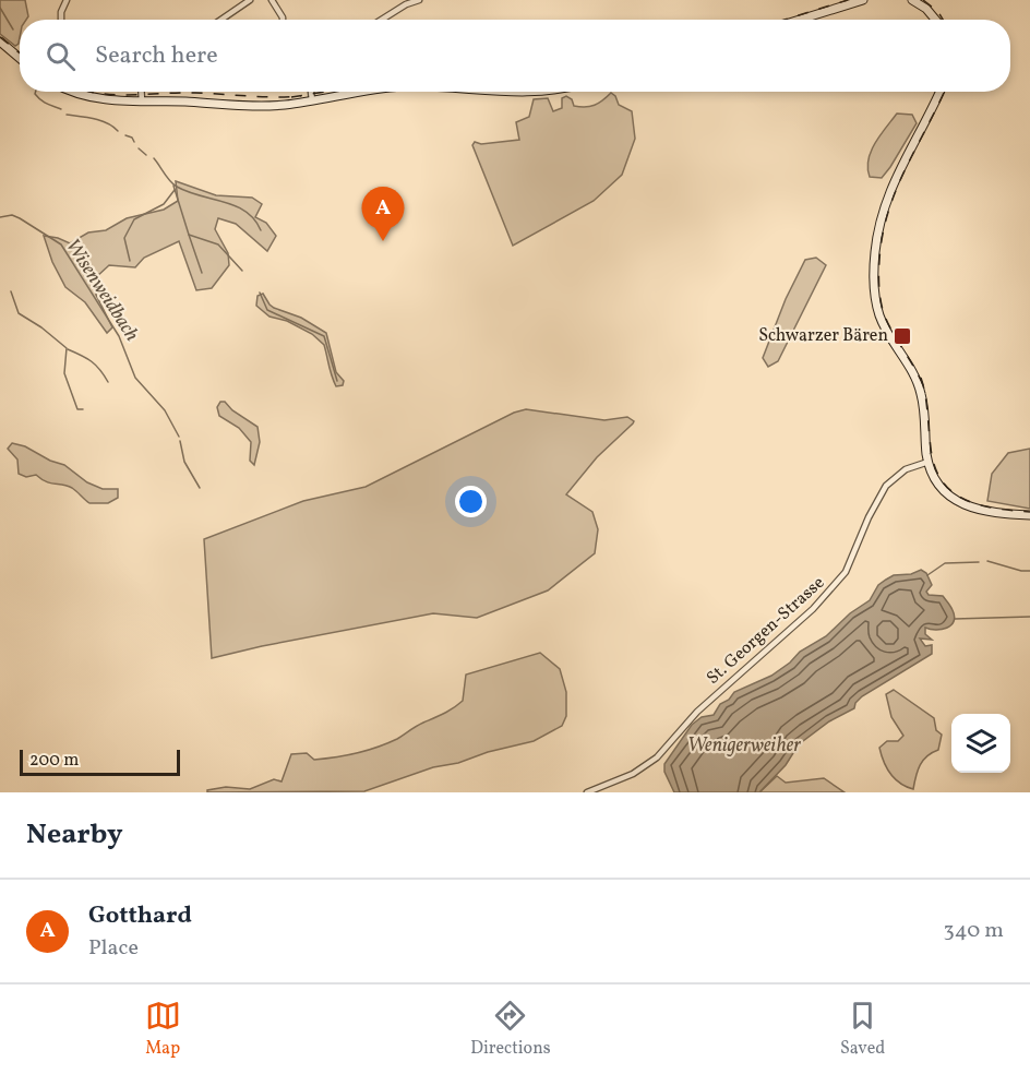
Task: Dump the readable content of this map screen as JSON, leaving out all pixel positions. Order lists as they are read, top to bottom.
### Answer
{
  "streets": {
    "street": ["St. Georgen-Strasse"]
  },
  "water": ["Wisenweidbach", "Wenigerweiher"],
  "places": {
    "transit": ["Schwarzer Bären"]
  },
  "scale_bar": "200 m",
  "page": {
    "search": "Search here",
    "pins": "A",
    "scale": "200 m",
    "heading": "Nearby",
    "list": [
      {
        "mark": "A",
        "name": "Gotthard",
        "note": "Place",
        "value": "340 m"
      }
    ],
    "nav": ["Map", "Directions", "Saved"]
  }
}
